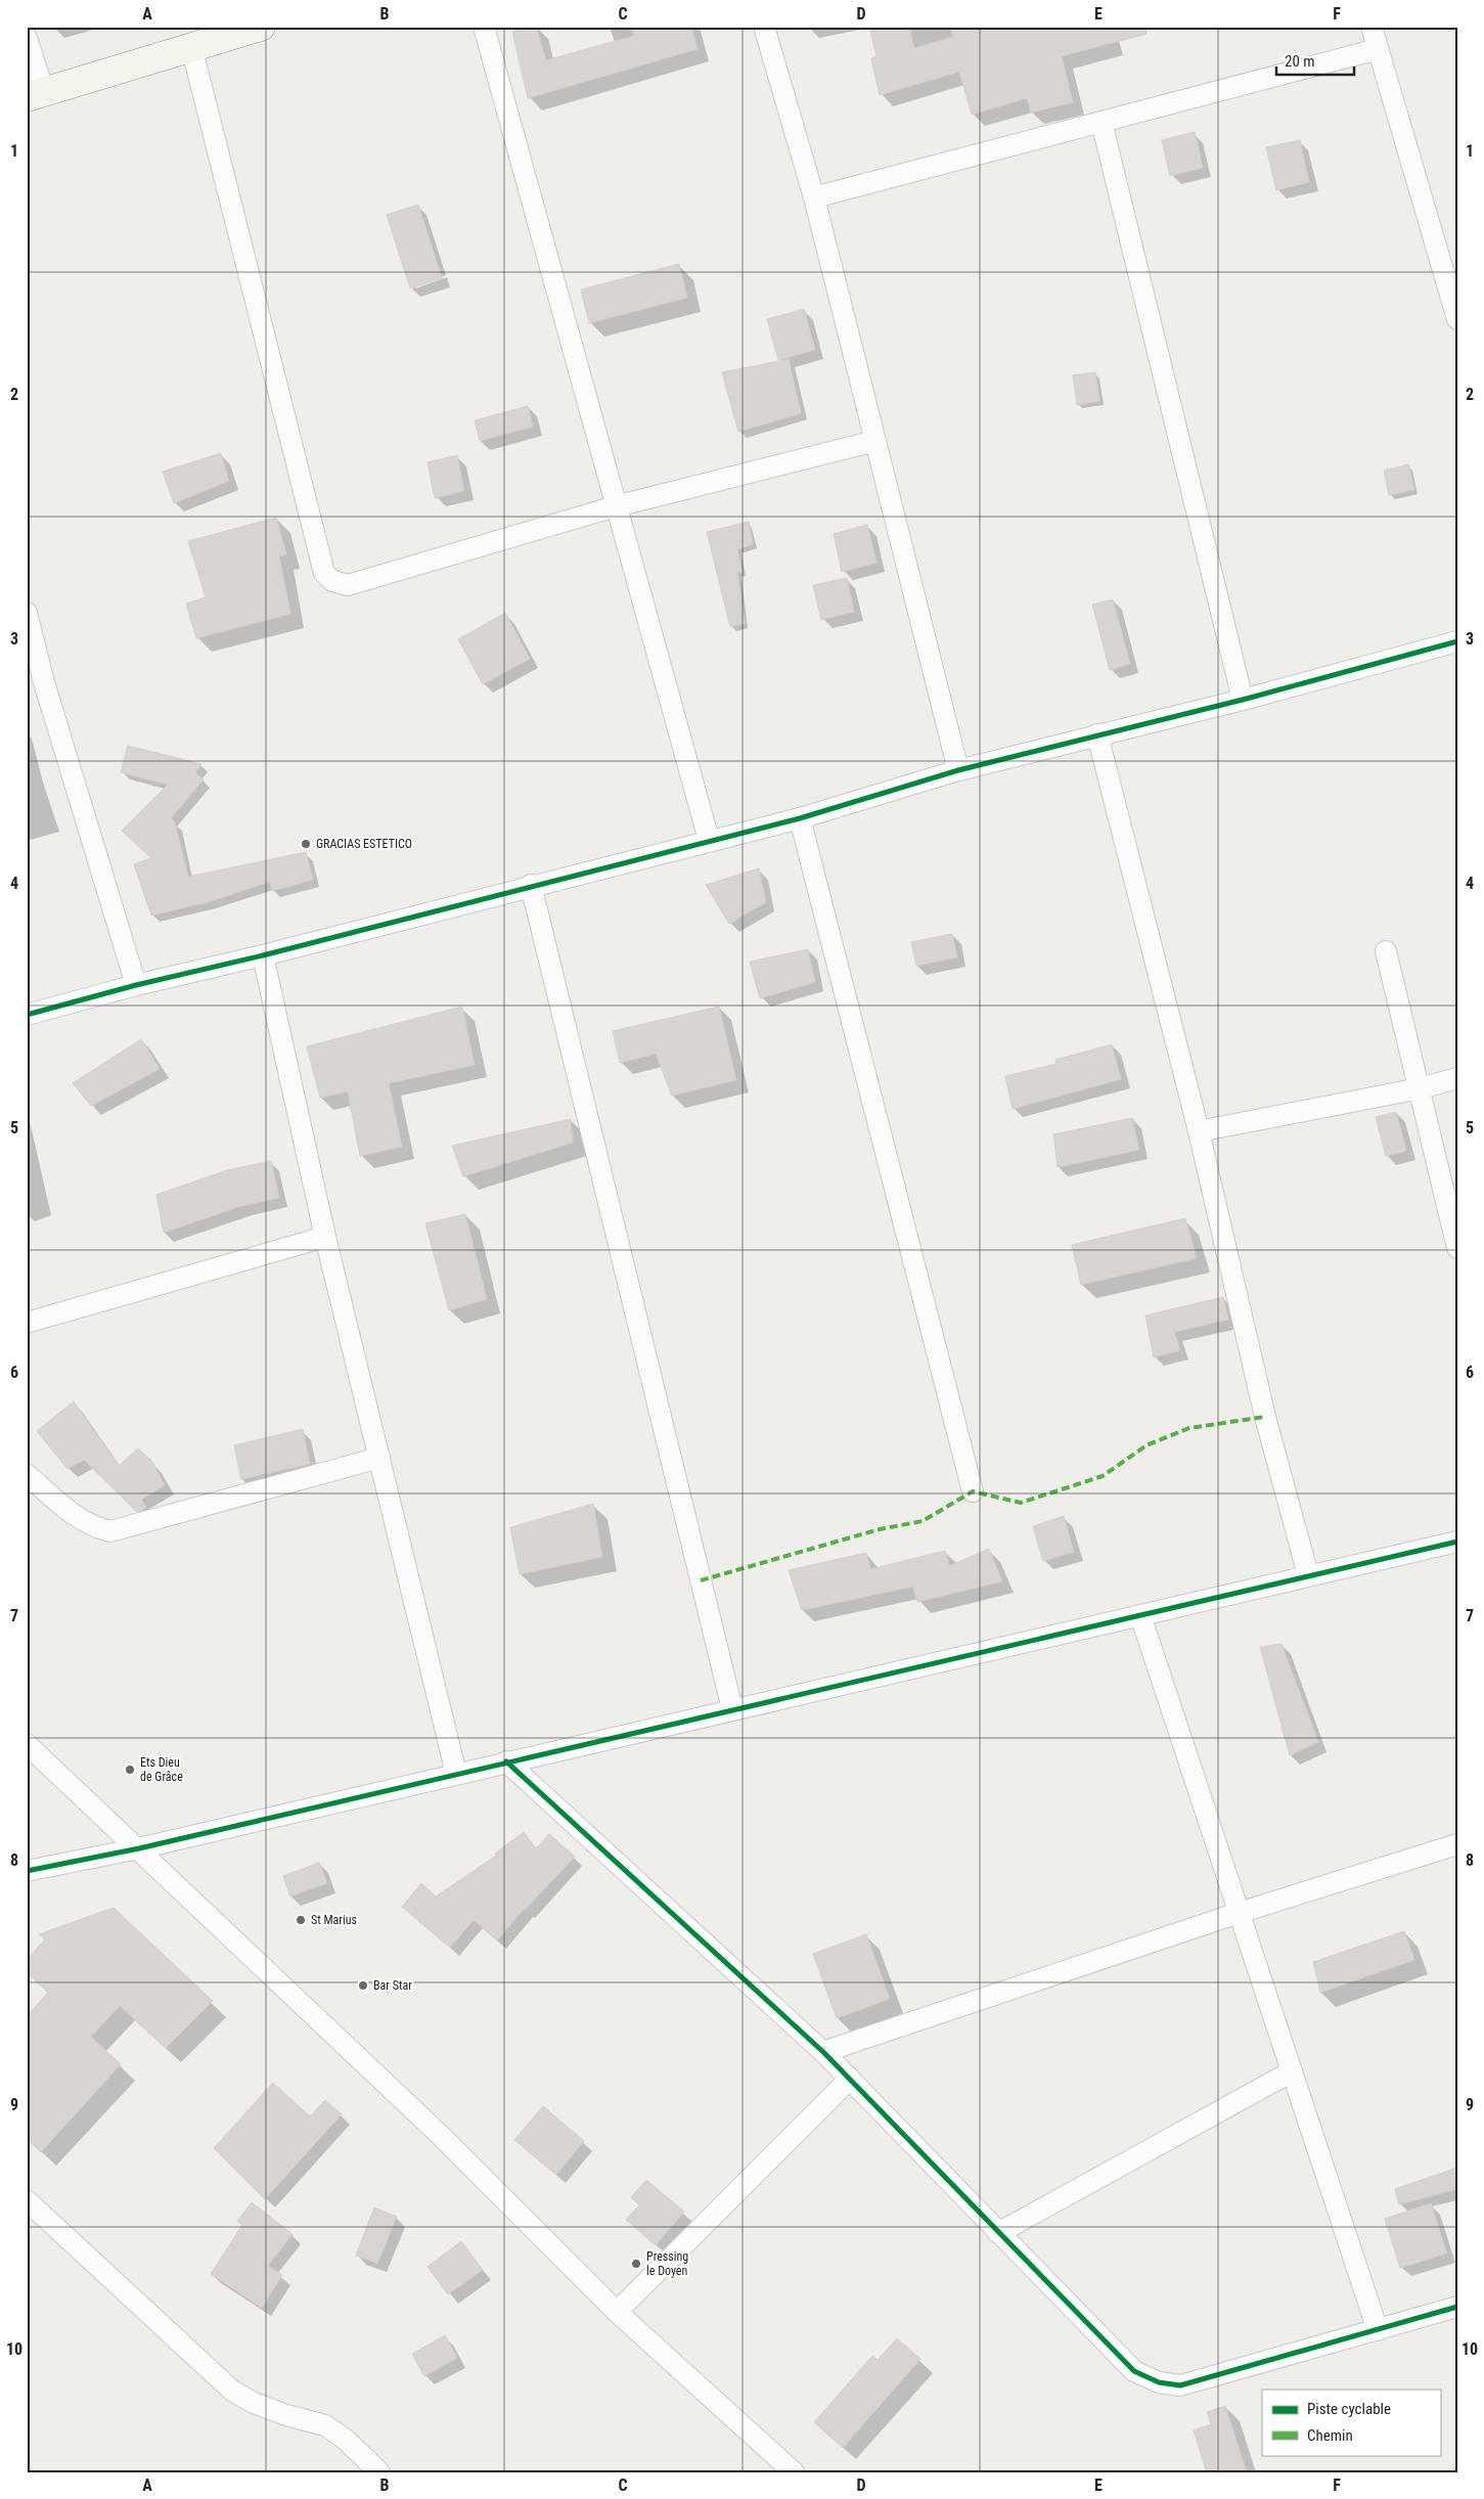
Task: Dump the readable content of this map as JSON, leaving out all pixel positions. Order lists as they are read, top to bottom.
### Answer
{
  "places": [
    "GRACIAS ESTETICO",
    "Ets Dieu de Grâce",
    "St Marius",
    "Bar Star",
    "Pressing le Doyen"
  ],
  "legend": ["Piste cyclable", "Chemin"],
  "scale_bar": "20 m",
  "grid": {
    "columns": [
      "A",
      "B",
      "C",
      "D",
      "E",
      "F"
    ],
    "rows": [
      "1",
      "2",
      "3",
      "4",
      "5",
      "6",
      "7",
      "8",
      "9",
      "10"
    ]
  }
}
